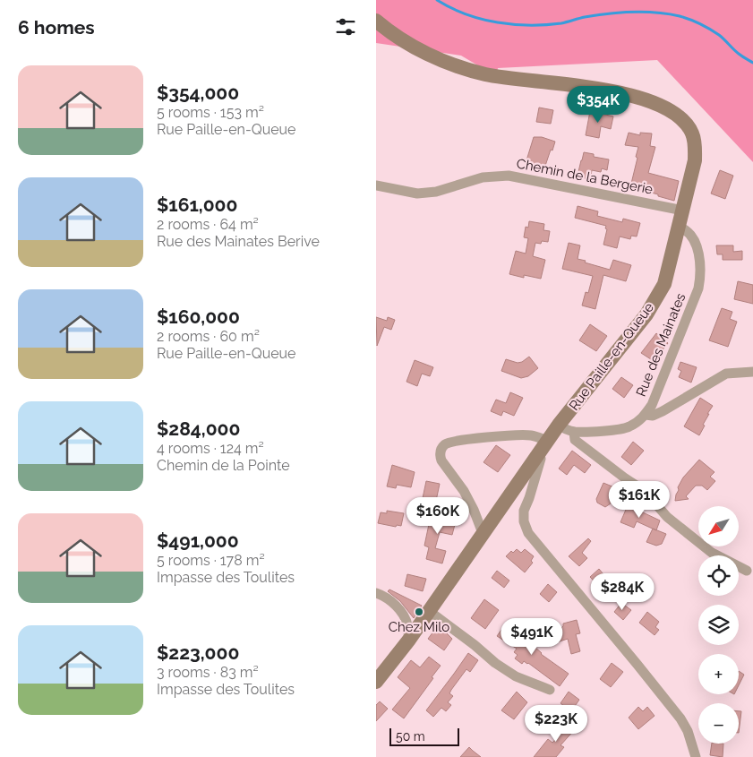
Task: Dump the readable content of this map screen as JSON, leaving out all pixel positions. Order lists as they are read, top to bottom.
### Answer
{
  "streets": {
    "main road": ["Rue Paille-en-Queue"],
    "street": ["Chemin de la Bergerie", "Rue des Mainates"]
  },
  "crossings": [
    ["Chemin de la Bergerie", "Rue Paille-en-Queue"],
    ["Rue des Mainates", "Rue Paille-en-Queue"]
  ],
  "places": ["Chez Milo"],
  "scale_bar": "50 m",
  "north": "bottom left",
  "page": {
    "heading": "6 homes",
    "list": [
      {
        "name": "$354,000",
        "note": "5 rooms · 153 m² · Rue Paille-en-Queue"
      },
      {
        "name": "$161,000",
        "note": "2 rooms · 64 m² · Rue des Mainates Berive"
      },
      {
        "name": "$160,000",
        "note": "2 rooms · 60 m² · Rue Paille-en-Queue"
      },
      {
        "name": "$284,000",
        "note": "4 rooms · 124 m² · Chemin de la Pointe"
      },
      {
        "name": "$491,000",
        "note": "5 rooms · 178 m² · Impasse des Toulites"
      },
      {
        "name": "$223,000",
        "note": "3 rooms · 83 m² · Impasse des Toulites"
      }
    ],
    "price": [
      "$354K",
      "$161K",
      "$160K",
      "$284K",
      "$491K",
      "$223K"
    ],
    "map_buttons": ["+", "−"],
    "scale": "50 m"
  }
}
